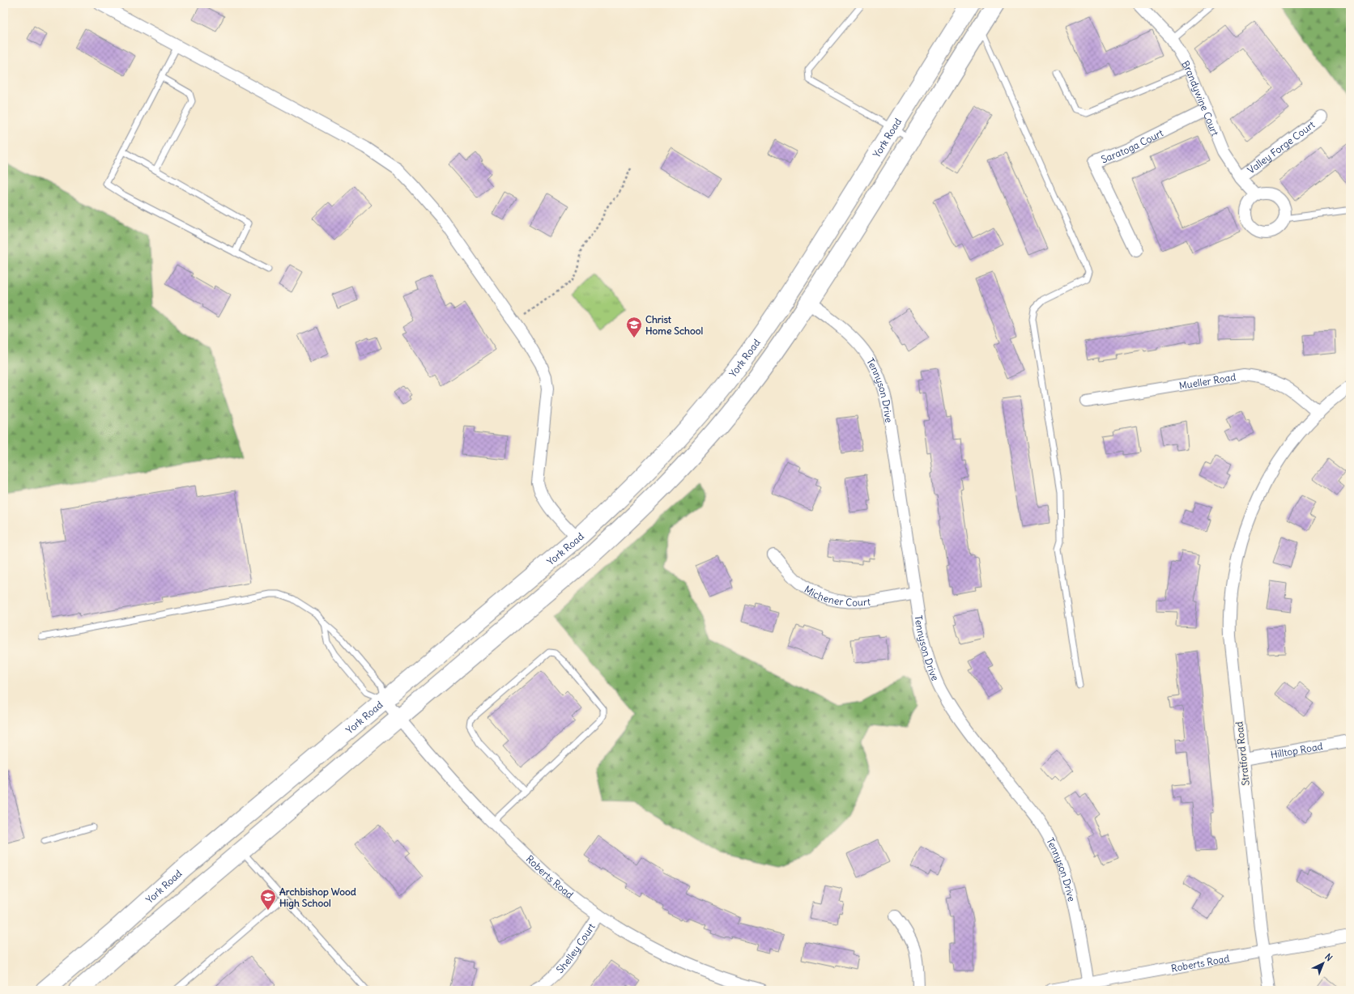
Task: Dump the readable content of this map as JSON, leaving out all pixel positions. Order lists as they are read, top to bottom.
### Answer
{
  "streets": {
    "highway": ["York Road"],
    "street": [
      "Brandywine Court",
      "Saratoga Court",
      "Valley Forge Court",
      "Mueller Road",
      "Tennyson Drive",
      "Michener Court",
      "Hilltop Road",
      "Stratford Road",
      "Roberts Road",
      "Shelley Court"
    ]
  },
  "crossings": [
    ["Brandywine Court", "Saratoga Court"],
    ["Brandywine Court", "Valley Forge Court"],
    ["York Road", "Roberts Road"],
    ["Mueller Road", "Stratford Road"],
    ["Tennyson Drive", "Michener Court"],
    ["Tennyson Drive", "Roberts Road"],
    ["Hilltop Road", "Stratford Road"],
    ["Stratford Road", "Roberts Road"],
    ["Roberts Road", "Shelley Court"]
  ],
  "places": {
    "school or university": ["Christ Home School", "Archbishop Wood High School"]
  },
  "north": "top right"
}
